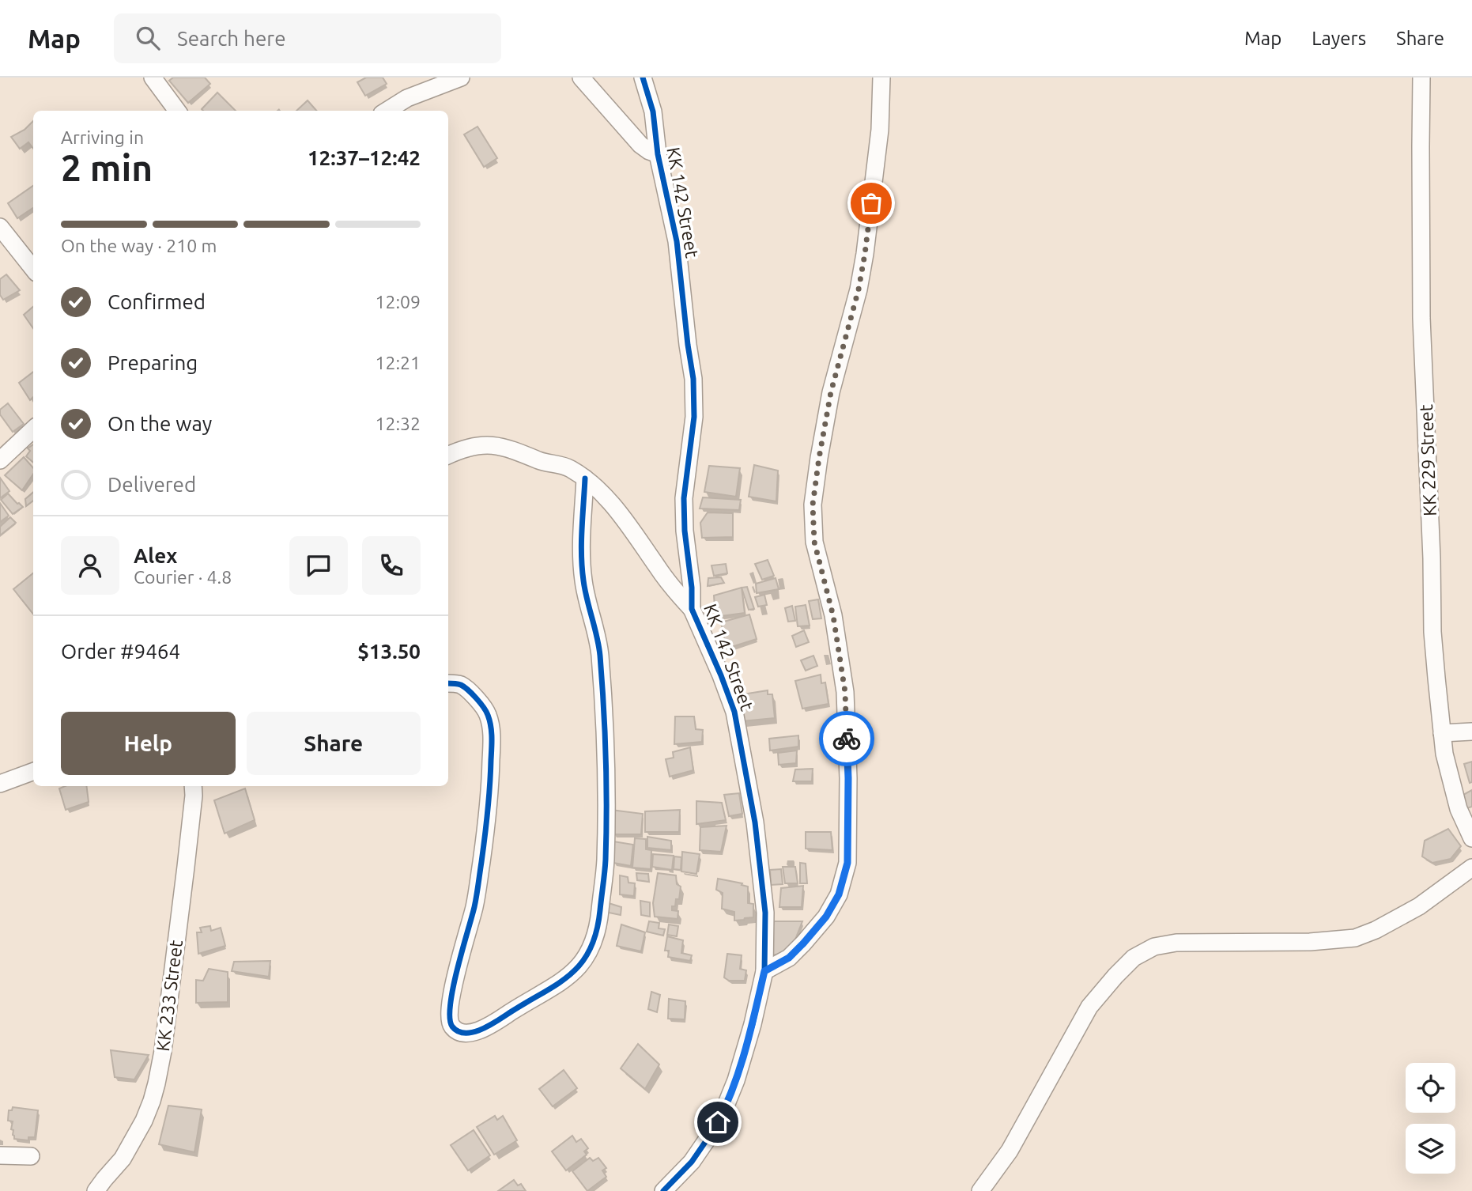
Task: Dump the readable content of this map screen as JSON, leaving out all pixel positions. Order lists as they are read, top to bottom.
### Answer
{
  "streets": {
    "street": ["KK 142 Street", "KK 229 Street", "KK 233 Street"]
  },
  "page": {
    "header": "Map",
    "search": "Search here",
    "nav": ["Map", "Layers", "Share"],
    "heading": ["2 min", "Arriving in", "12:37–12:42"],
    "panel": [
      "Alex",
      "Courier · 4.8",
      "Order #9464",
      "$13.50"
    ],
    "bar": "On the way · 210 m",
    "list": [
      ["Confirmed", "12:09"],
      ["Preparing", "12:21"],
      ["On the way", "12:32"],
      "Delivered"
    ],
    "buttons": ["Help", "Share"]
  }
}
